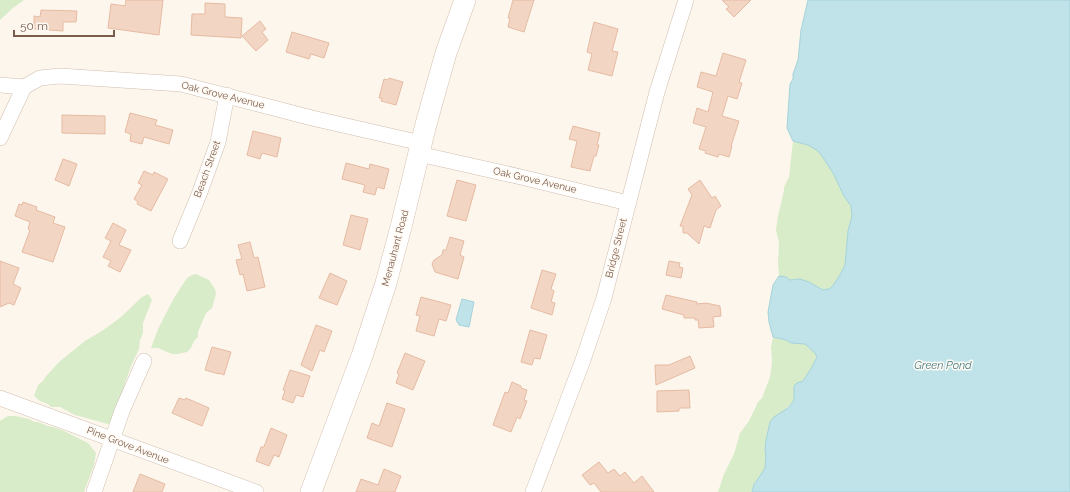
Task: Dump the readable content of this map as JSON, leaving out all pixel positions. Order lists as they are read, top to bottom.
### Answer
{
  "streets": {
    "main road": ["Menauhant Road"],
    "street": [
      "Oak Grove Avenue",
      "Beach Street",
      "Bridge Street",
      "Pine Grove Avenue"
    ]
  },
  "crossings": [
    ["Oak Grove Avenue", "Beach Street"],
    ["Oak Grove Avenue", "Menauhant Road"],
    ["Oak Grove Avenue", "Bridge Street"]
  ],
  "water": ["Green Pond"],
  "scale_bar": "50 m"
}
